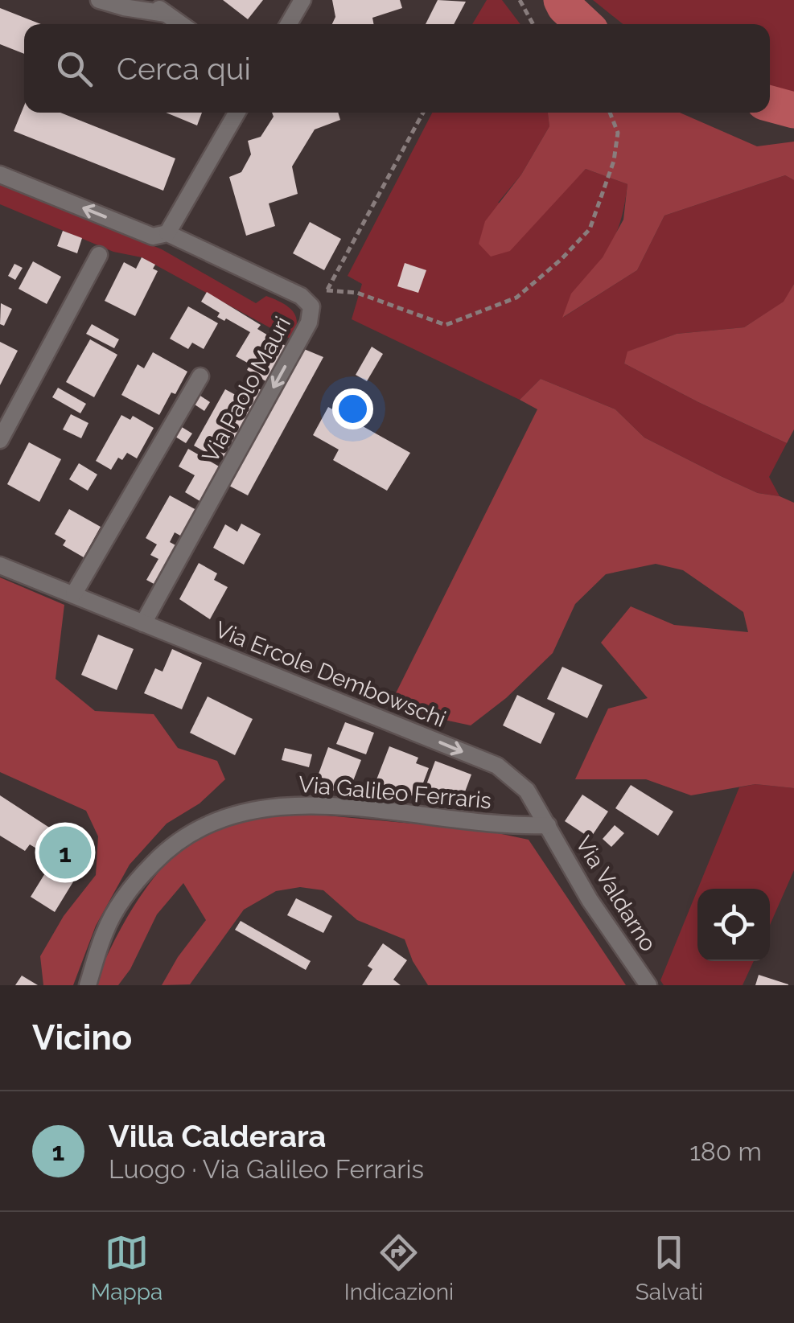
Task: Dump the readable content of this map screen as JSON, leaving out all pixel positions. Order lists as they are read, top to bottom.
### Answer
{
  "streets": {
    "street": [
      "Via Paolo Mauri",
      "Via Ercole Dembowschi",
      "Via Galileo Ferraris",
      "Via Valdarno"
    ]
  },
  "crossings": [
    ["Via Paolo Mauri", "Via Ercole Dembowschi"],
    ["Via Ercole Dembowschi", "Via Galileo Ferraris"],
    ["Via Ercole Dembowschi", "Via Valdarno"],
    ["Via Galileo Ferraris", "Via Valdarno"]
  ],
  "one_way": ["Via Ercole Dembowschi"],
  "page": {
    "search": "Cerca qui",
    "pins": "1",
    "heading": "Vicino",
    "list": [
      {
        "mark": "1",
        "name": "Villa Calderara",
        "note": "Luogo · Via Galileo Ferraris",
        "value": "180 m"
      }
    ],
    "nav": ["Mappa", "Indicazioni", "Salvati"]
  }
}
